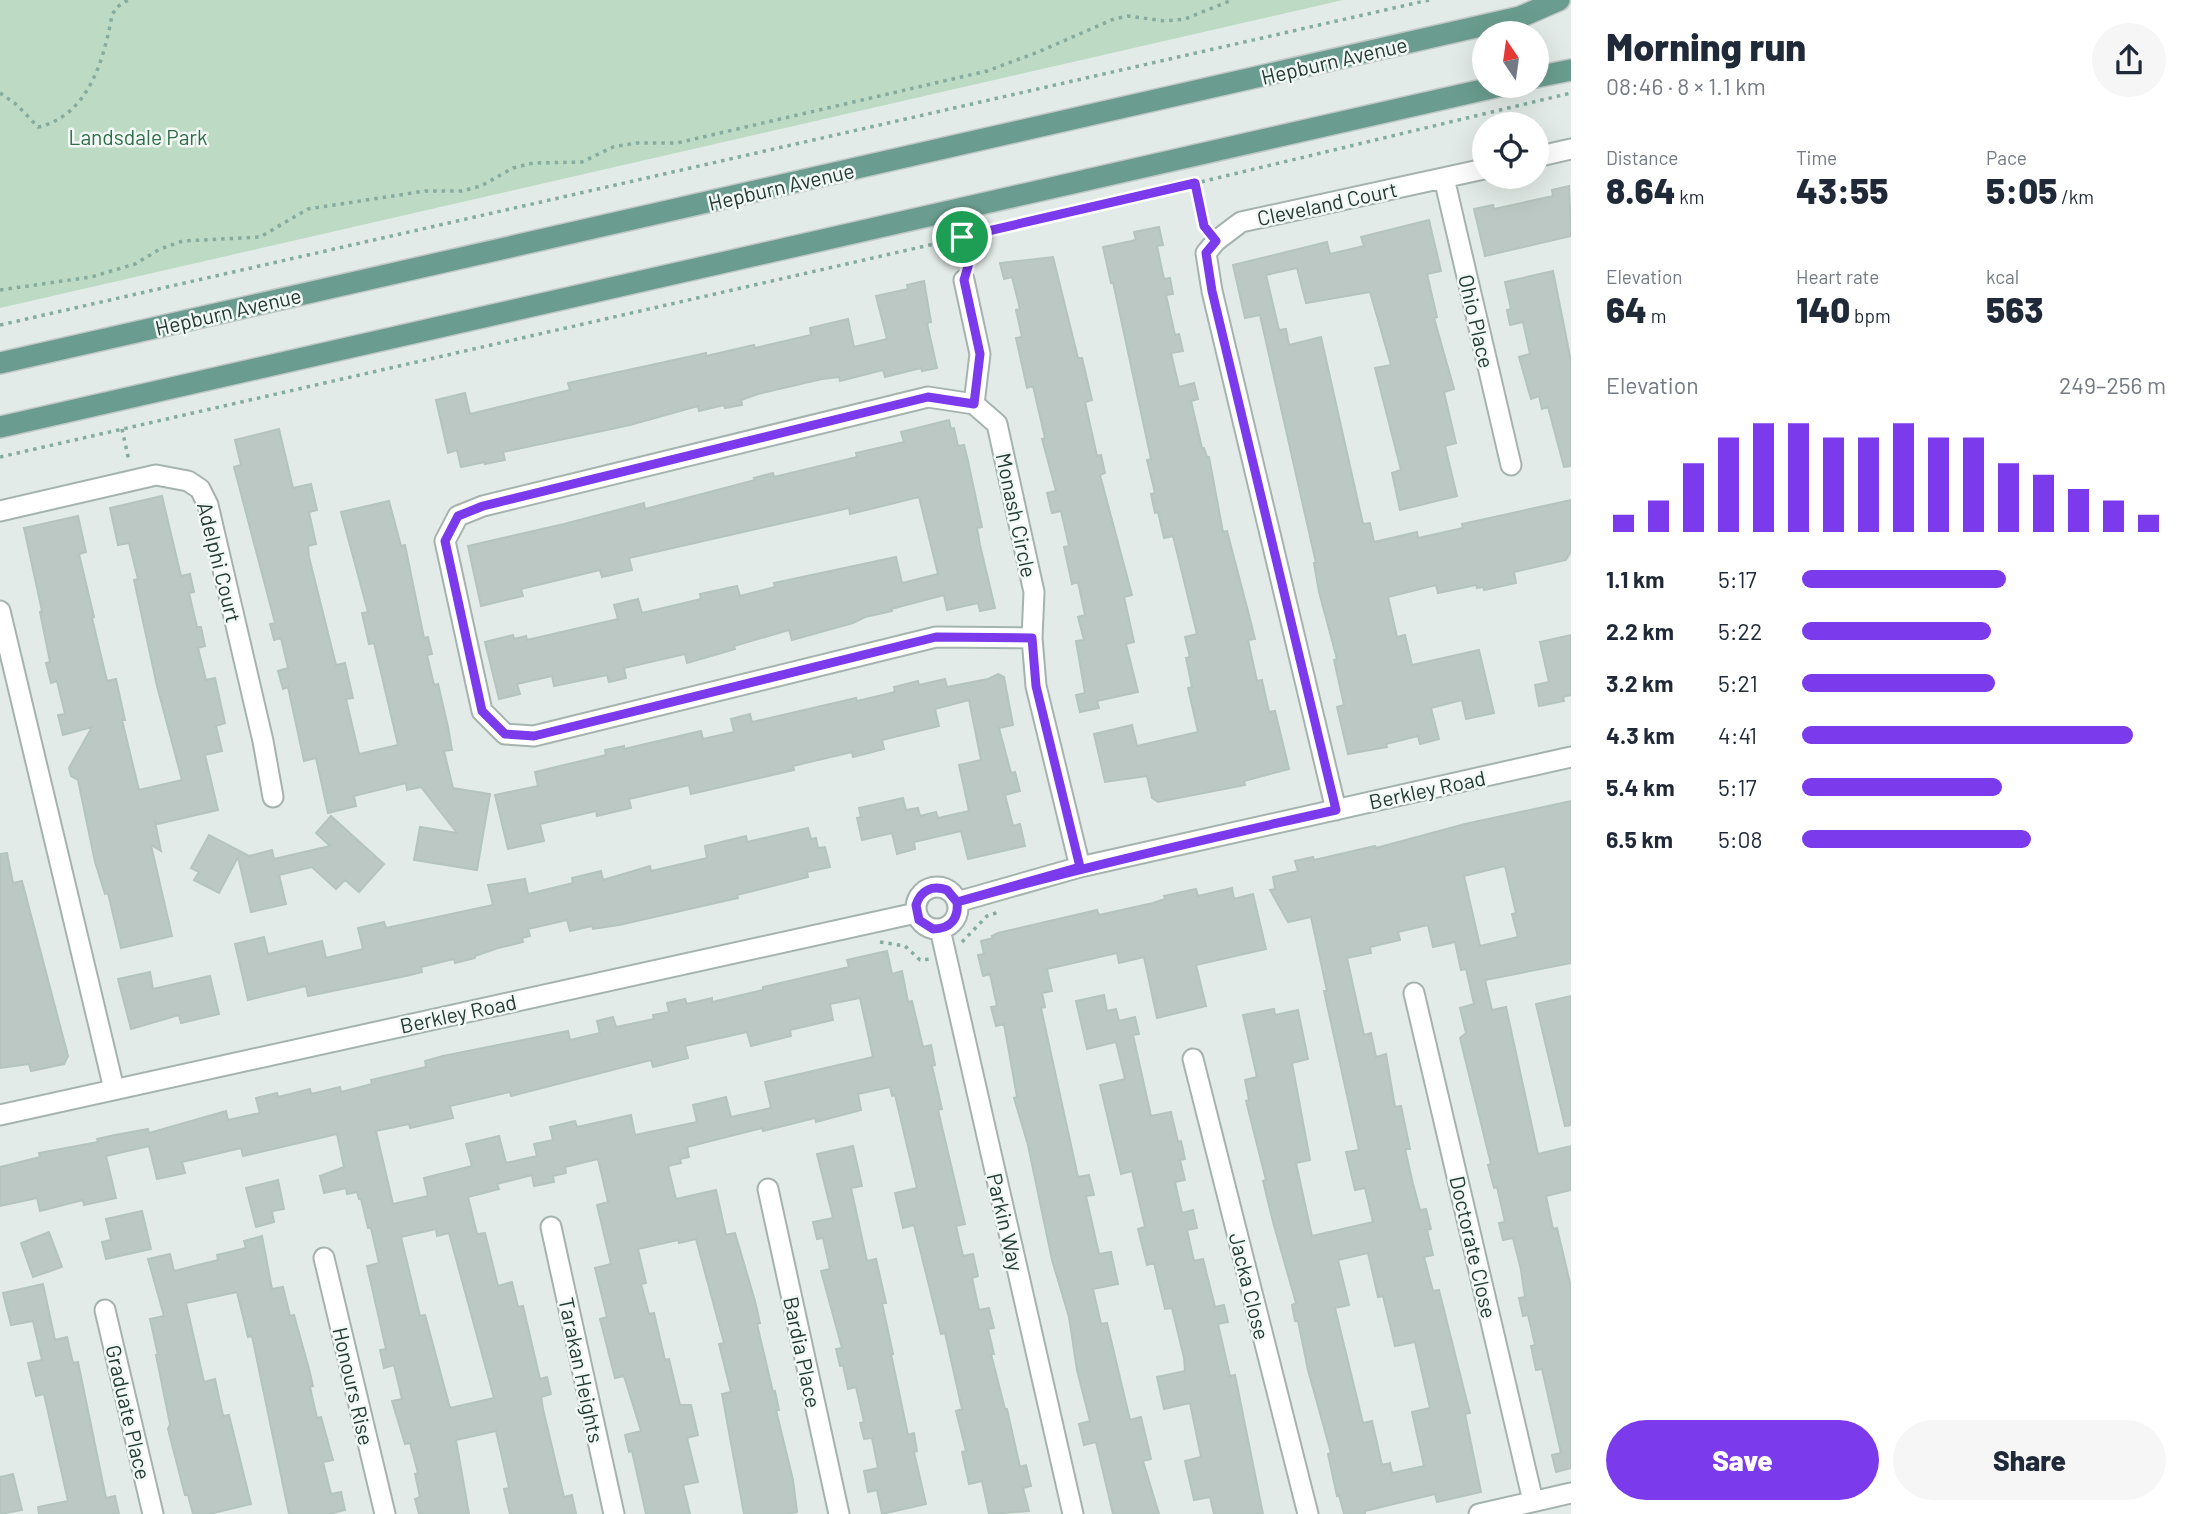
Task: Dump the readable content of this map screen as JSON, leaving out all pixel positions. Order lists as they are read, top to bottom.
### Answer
{
  "streets": {
    "main road": ["Hepburn Avenue"],
    "street": [
      "Cleveland Court",
      "Ohio Place",
      "Monash Circle",
      "Adelphi Court",
      "Berkley Road",
      "Parkin Way",
      "Doctorate Close",
      "Jacka Close",
      "Bardia Place",
      "Tarakan Heights",
      "Honours Rise",
      "Graduate Place"
    ]
  },
  "crossings": [
    ["Cleveland Court", "Ohio Place"],
    ["Monash Circle", "Berkley Road"],
    ["Berkley Road", "Parkin Way"]
  ],
  "parks": ["Landsdale Park"],
  "north": "top",
  "page": {
    "heading": ["Morning run", "08:46 · 8 × 1.1 km"],
    "stats": [
      ["Distance", "8.64 km"],
      ["Time", "43:55"],
      ["Pace", "5:05 /km"],
      ["Elevation", "64 m"],
      ["Heart rate", "140 bpm"],
      ["kcal", "563"]
    ],
    "chart": ["Elevation", "249–256 m"],
    "list": [
      {
        "name": "1.1 km",
        "note": "5:17"
      },
      {
        "name": "2.2 km",
        "note": "5:22"
      },
      {
        "name": "3.2 km",
        "note": "5:21"
      },
      {
        "name": "4.3 km",
        "note": "4:41"
      },
      {
        "name": "5.4 km",
        "note": "5:17"
      },
      {
        "name": "6.5 km",
        "note": "5:08"
      }
    ],
    "buttons": ["Save", "Share"]
  }
}
